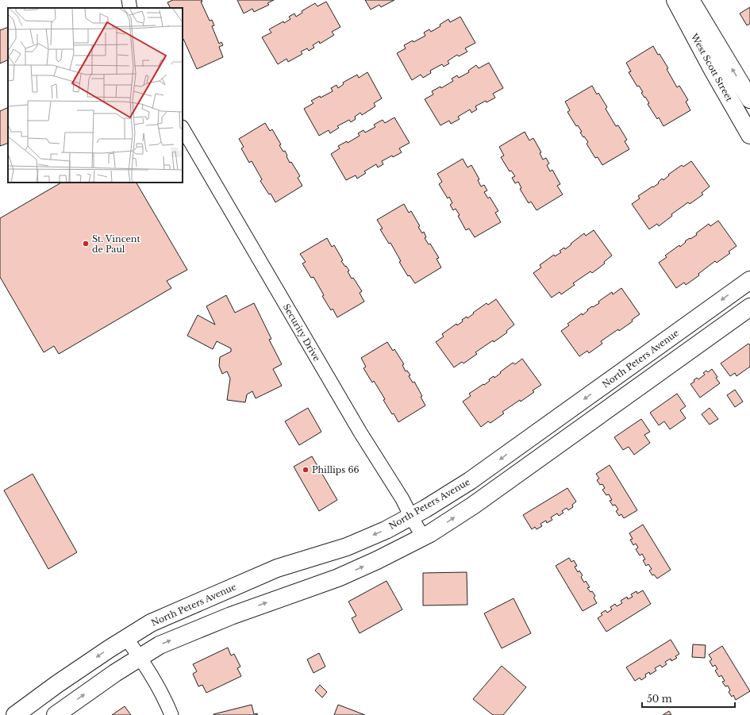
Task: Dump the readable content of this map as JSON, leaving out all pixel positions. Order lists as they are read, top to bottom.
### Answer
{
  "streets": {
    "main road": ["West Scott Street", "North Peters Avenue"],
    "street": ["Security Drive"]
  },
  "crossings": [
    ["Security Drive", "North Peters Avenue"]
  ],
  "places": ["St. Vincent de Paul", "Phillips 66"],
  "scale_bar": "50 m"
}
